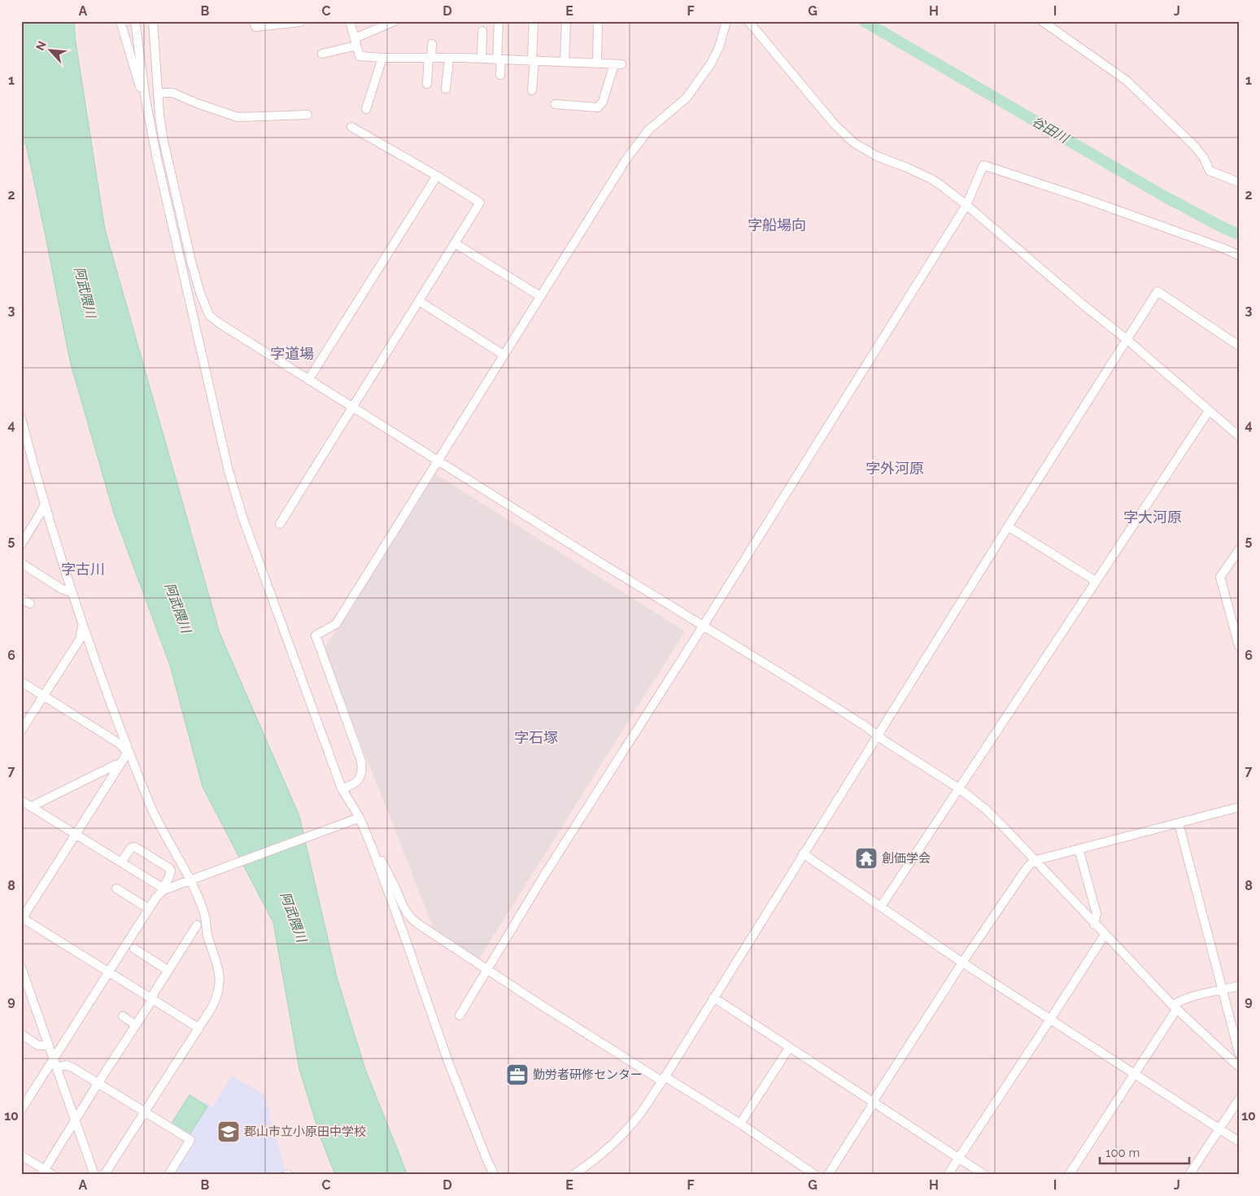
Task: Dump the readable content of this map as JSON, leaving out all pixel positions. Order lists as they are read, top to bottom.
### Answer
{
  "districts": [
    "字船場向",
    "字道場",
    "字外河原",
    "字大河原",
    "字古川",
    "字石塚"
  ],
  "water": ["谷田川", "阿武隈川"],
  "places": {
    "temple": ["創価学会"],
    "office": ["勤労者研修センター"],
    "school or university": ["郡山市立小原田中学校"]
  },
  "scale_bar": "100 m",
  "north": "top left",
  "grid": {
    "columns": [
      "A",
      "B",
      "C",
      "D",
      "E",
      "F",
      "G",
      "H",
      "I",
      "J"
    ],
    "rows": [
      "1",
      "2",
      "3",
      "4",
      "5",
      "6",
      "7",
      "8",
      "9",
      "10"
    ]
  }
}
